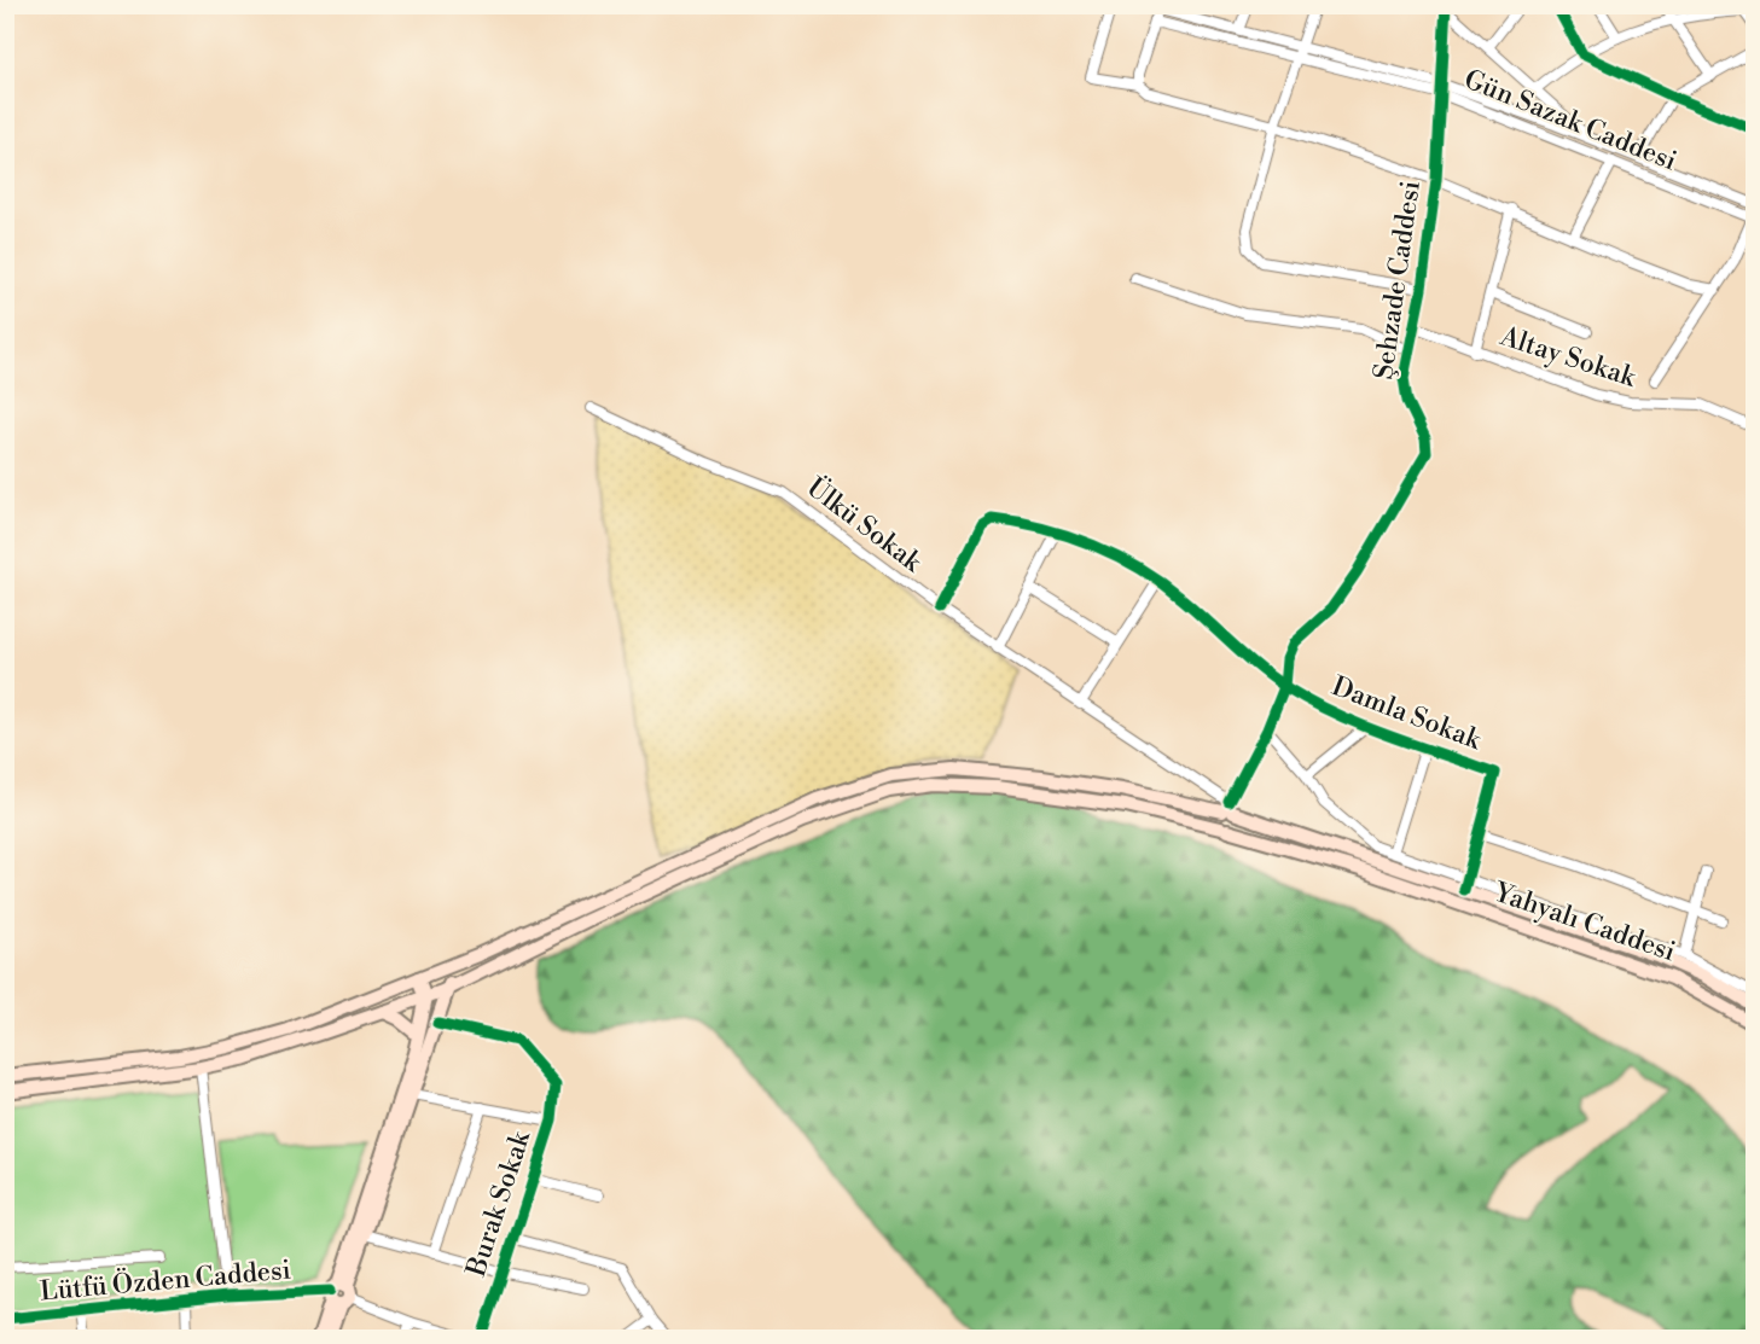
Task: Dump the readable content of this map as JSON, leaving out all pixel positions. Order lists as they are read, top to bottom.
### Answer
{
  "streets": {
    "main road": ["Yahyalı Caddesi"],
    "street": [
      "Gün Sazak Caddesi",
      "Şehzade Caddesi",
      "Altay Sokak",
      "Ülkü Sokak",
      "Damla Sokak",
      "Burak Sokak",
      "Lütfü Özden Caddesi"
    ]
  },
  "crossings": [
    ["Gün Sazak Caddesi", "Şehzade Caddesi"],
    ["Şehzade Caddesi", "Altay Sokak"],
    ["Şehzade Caddesi", "Ülkü Sokak"],
    ["Şehzade Caddesi", "Damla Sokak"],
    ["Şehzade Caddesi", "Yahyalı Caddesi"],
    ["Ülkü Sokak", "Damla Sokak"],
    ["Ülkü Sokak", "Yahyalı Caddesi"],
    ["Damla Sokak", "Yahyalı Caddesi"]
  ]
}
